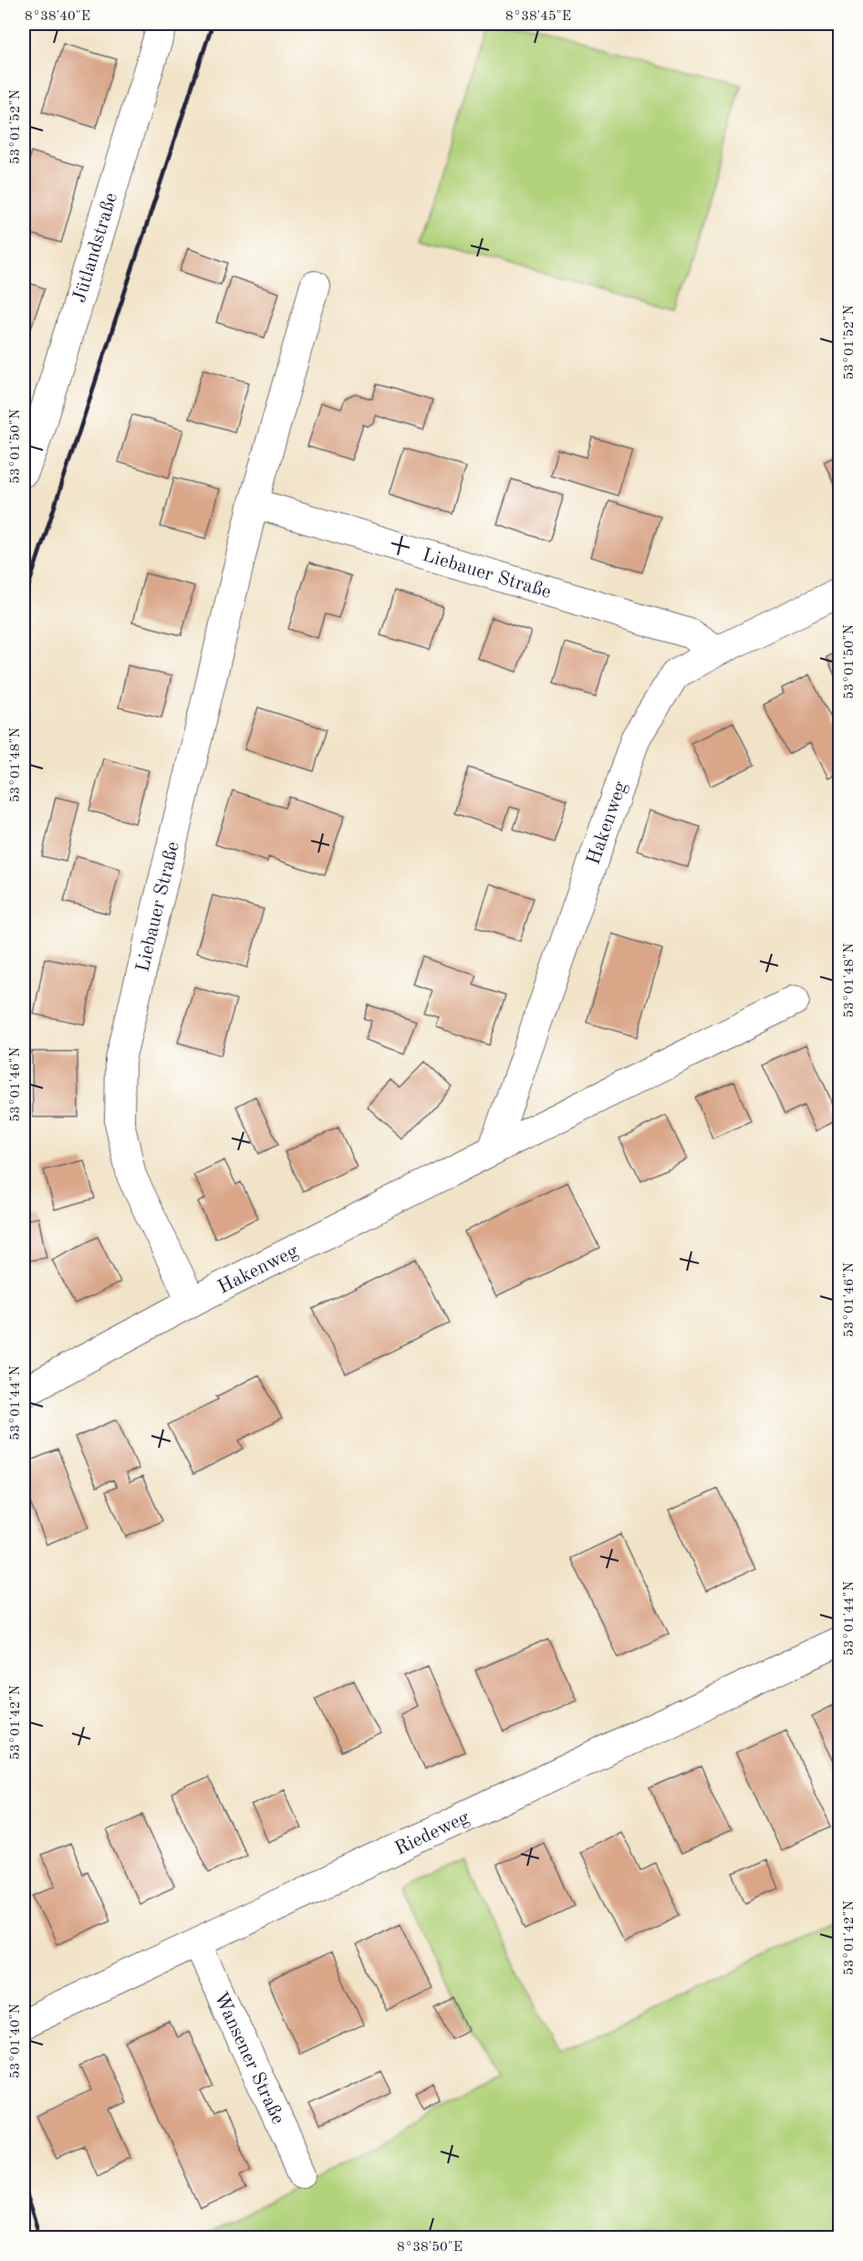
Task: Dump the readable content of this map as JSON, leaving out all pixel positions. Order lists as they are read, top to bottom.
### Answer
{
  "streets": {
    "street": [
      "Jütlandstraße",
      "Liebauer Straße",
      "Hakenweg",
      "Riedeweg",
      "Wansener Straße"
    ]
  },
  "crossings": [
    ["Liebauer Straße", "Hakenweg"],
    ["Riedeweg", "Wansener Straße"]
  ],
  "coordinates": [
    "8°38'40\"E",
    "8°38'45\"E",
    "53°01'52\"N",
    "53°01'50\"N",
    "53°01'48\"N",
    "53°01'46\"N",
    "53°01'44\"N",
    "53°01'42\"N",
    "53°01'40\"N",
    "8°38'50\"E"
  ]
}
